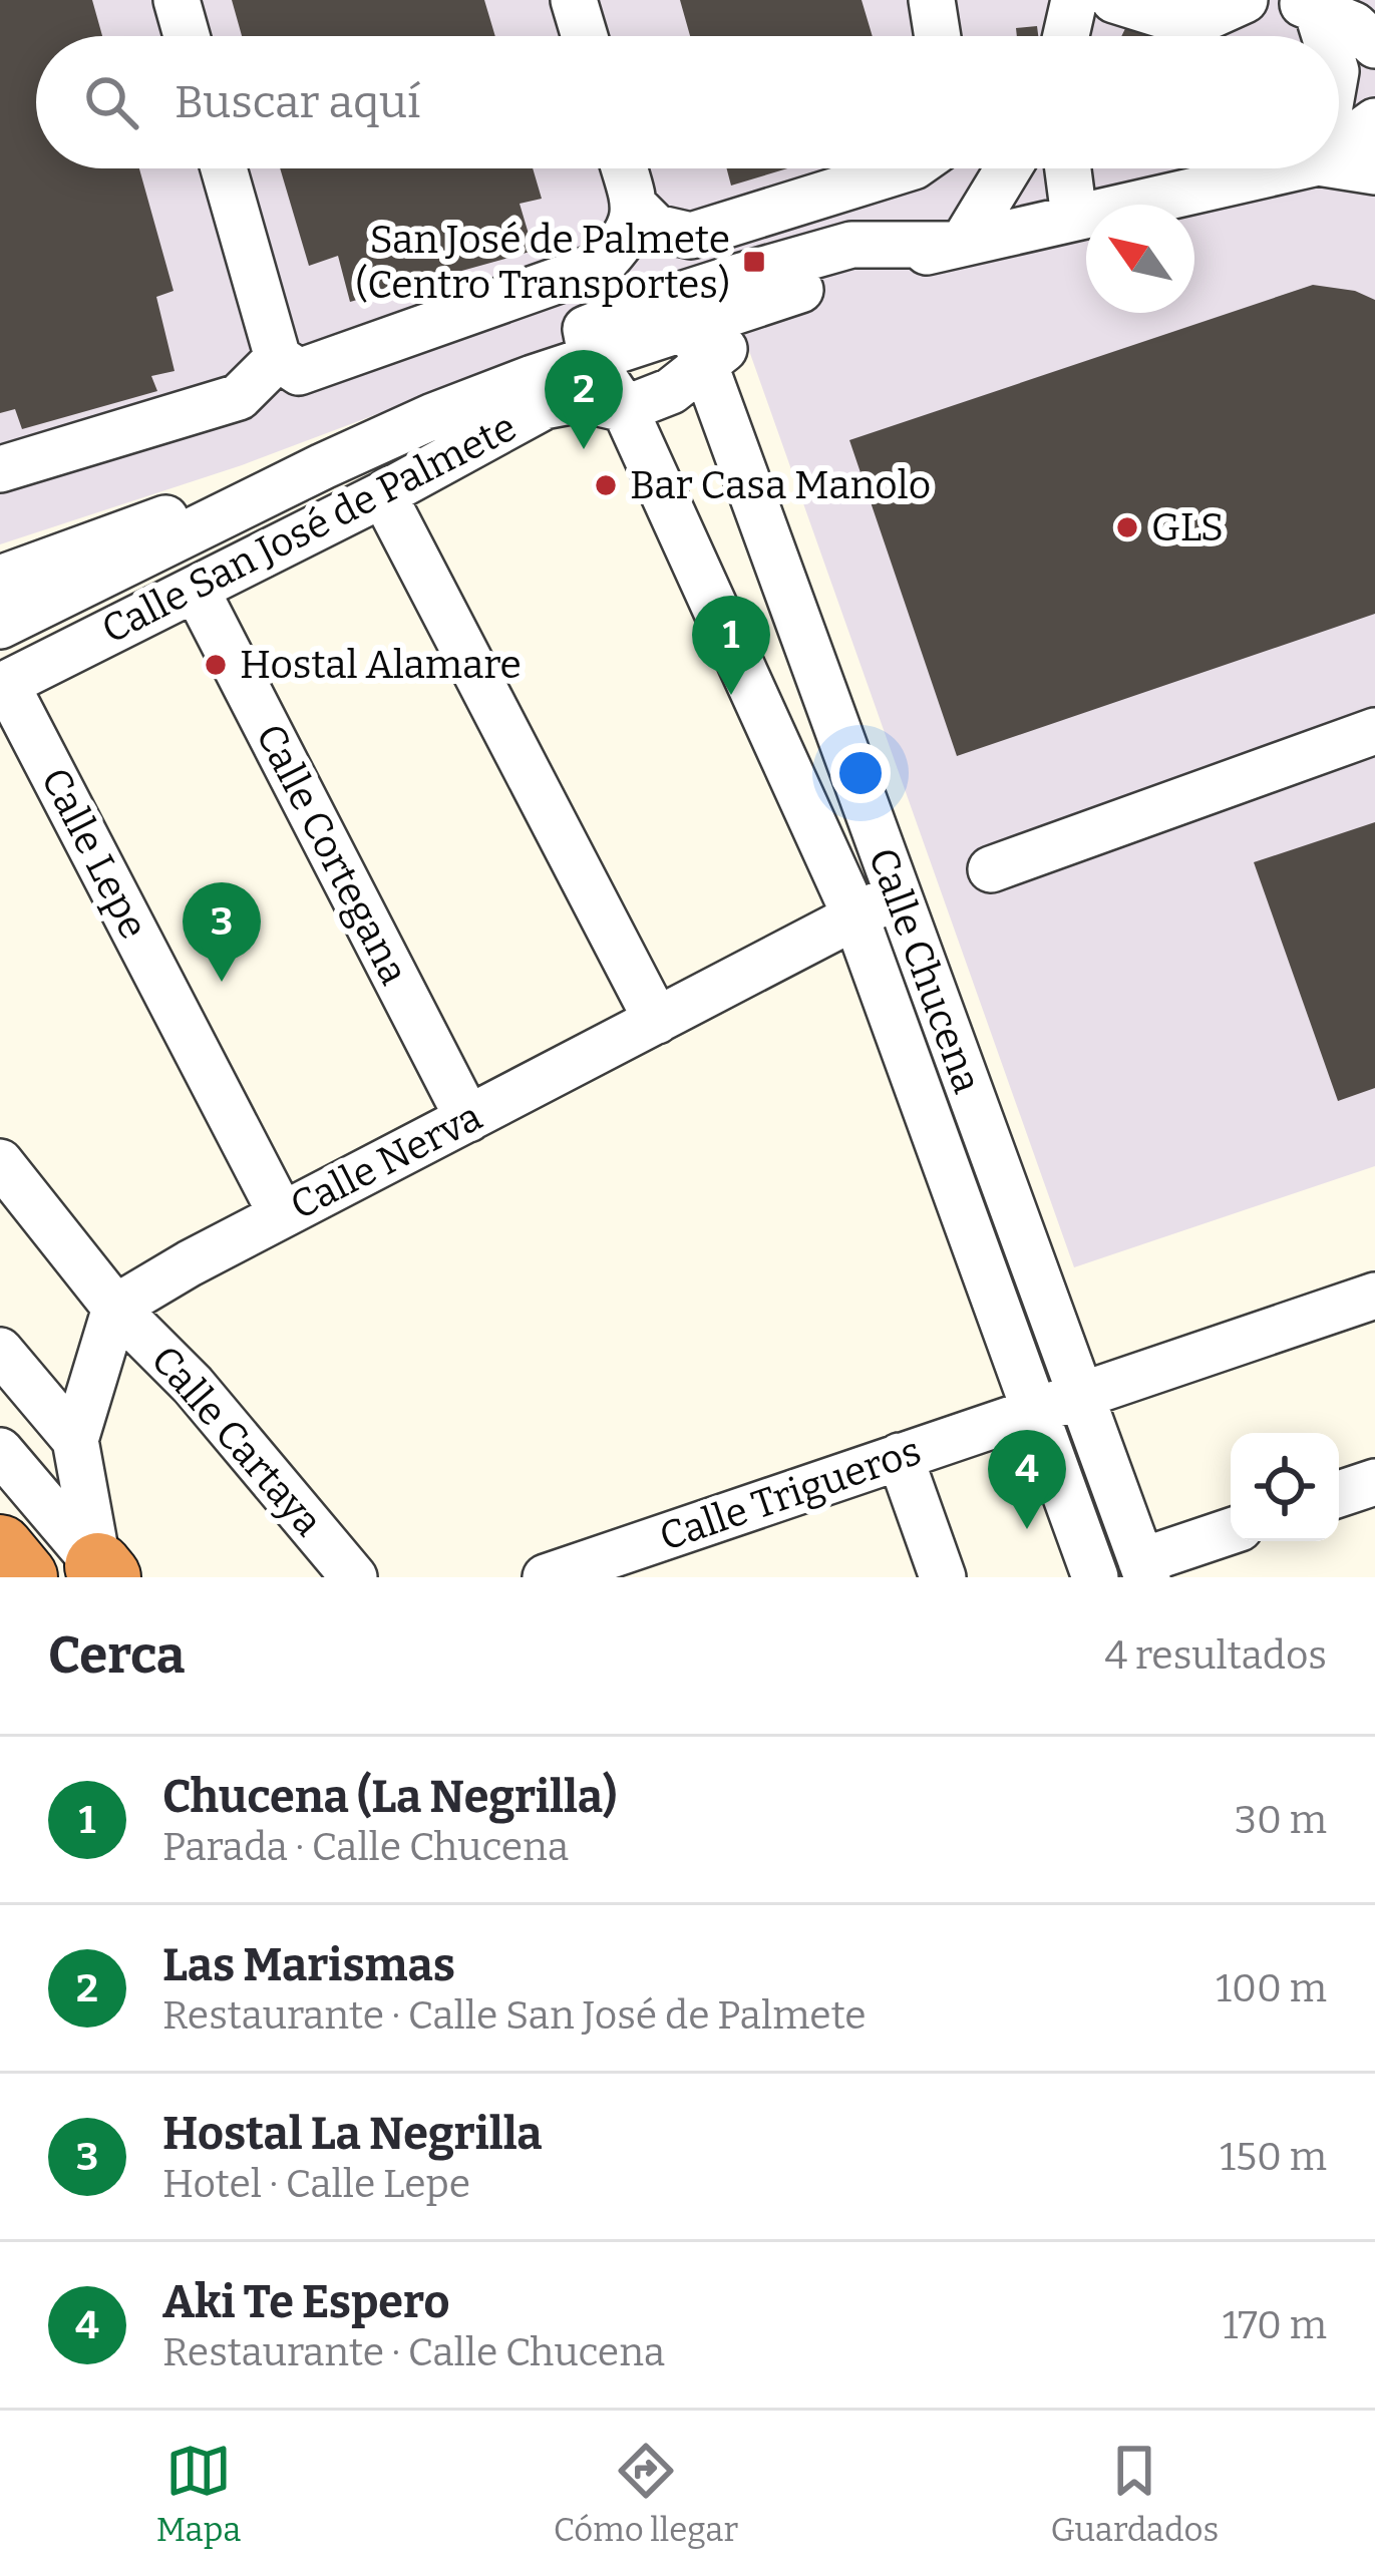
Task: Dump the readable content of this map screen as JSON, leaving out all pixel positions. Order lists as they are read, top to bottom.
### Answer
{
  "streets": {
    "street": [
      "Calle San José de Palmete",
      "Calle Lepe",
      "Calle Cortegana",
      "Calle Chucena",
      "Calle Nerva",
      "Calle Cartaya",
      "Calle Trigueros"
    ]
  },
  "crossings": [
    ["Calle San José de Palmete", "Calle Lepe"],
    ["Calle San José de Palmete", "Calle Cortegana"],
    ["Calle San José de Palmete", "Calle Chucena"],
    ["Calle Lepe", "Calle Nerva"],
    ["Calle Cortegana", "Calle Nerva"],
    ["Calle Chucena", "Calle Nerva"],
    ["Calle Chucena", "Calle Trigueros"],
    ["Calle Nerva", "Calle Cartaya"]
  ],
  "places": {
    "transit": ["San José de Palmete (Centro Transportes)"],
    "other": ["Bar Casa Manolo", "GLS", "Hostal Alamare"]
  },
  "north": "top left",
  "page": {
    "search": "Buscar aquí",
    "pins": [
      "2",
      "1",
      "3",
      "4"
    ],
    "heading": ["Cerca", "4 resultados"],
    "list": [
      {
        "mark": "1",
        "name": "Chucena (La Negrilla)",
        "note": "Parada · Calle Chucena",
        "value": "30 m"
      },
      {
        "mark": "2",
        "name": "Las Marismas",
        "note": "Restaurante · Calle San José de Palmete",
        "value": "100 m"
      },
      {
        "mark": "3",
        "name": "Hostal La Negrilla",
        "note": "Hotel · Calle Lepe",
        "value": "150 m"
      },
      {
        "mark": "4",
        "name": "Aki Te Espero",
        "note": "Restaurante · Calle Chucena",
        "value": "170 m"
      }
    ],
    "nav": ["Mapa", "Cómo llegar", "Guardados"]
  }
}
